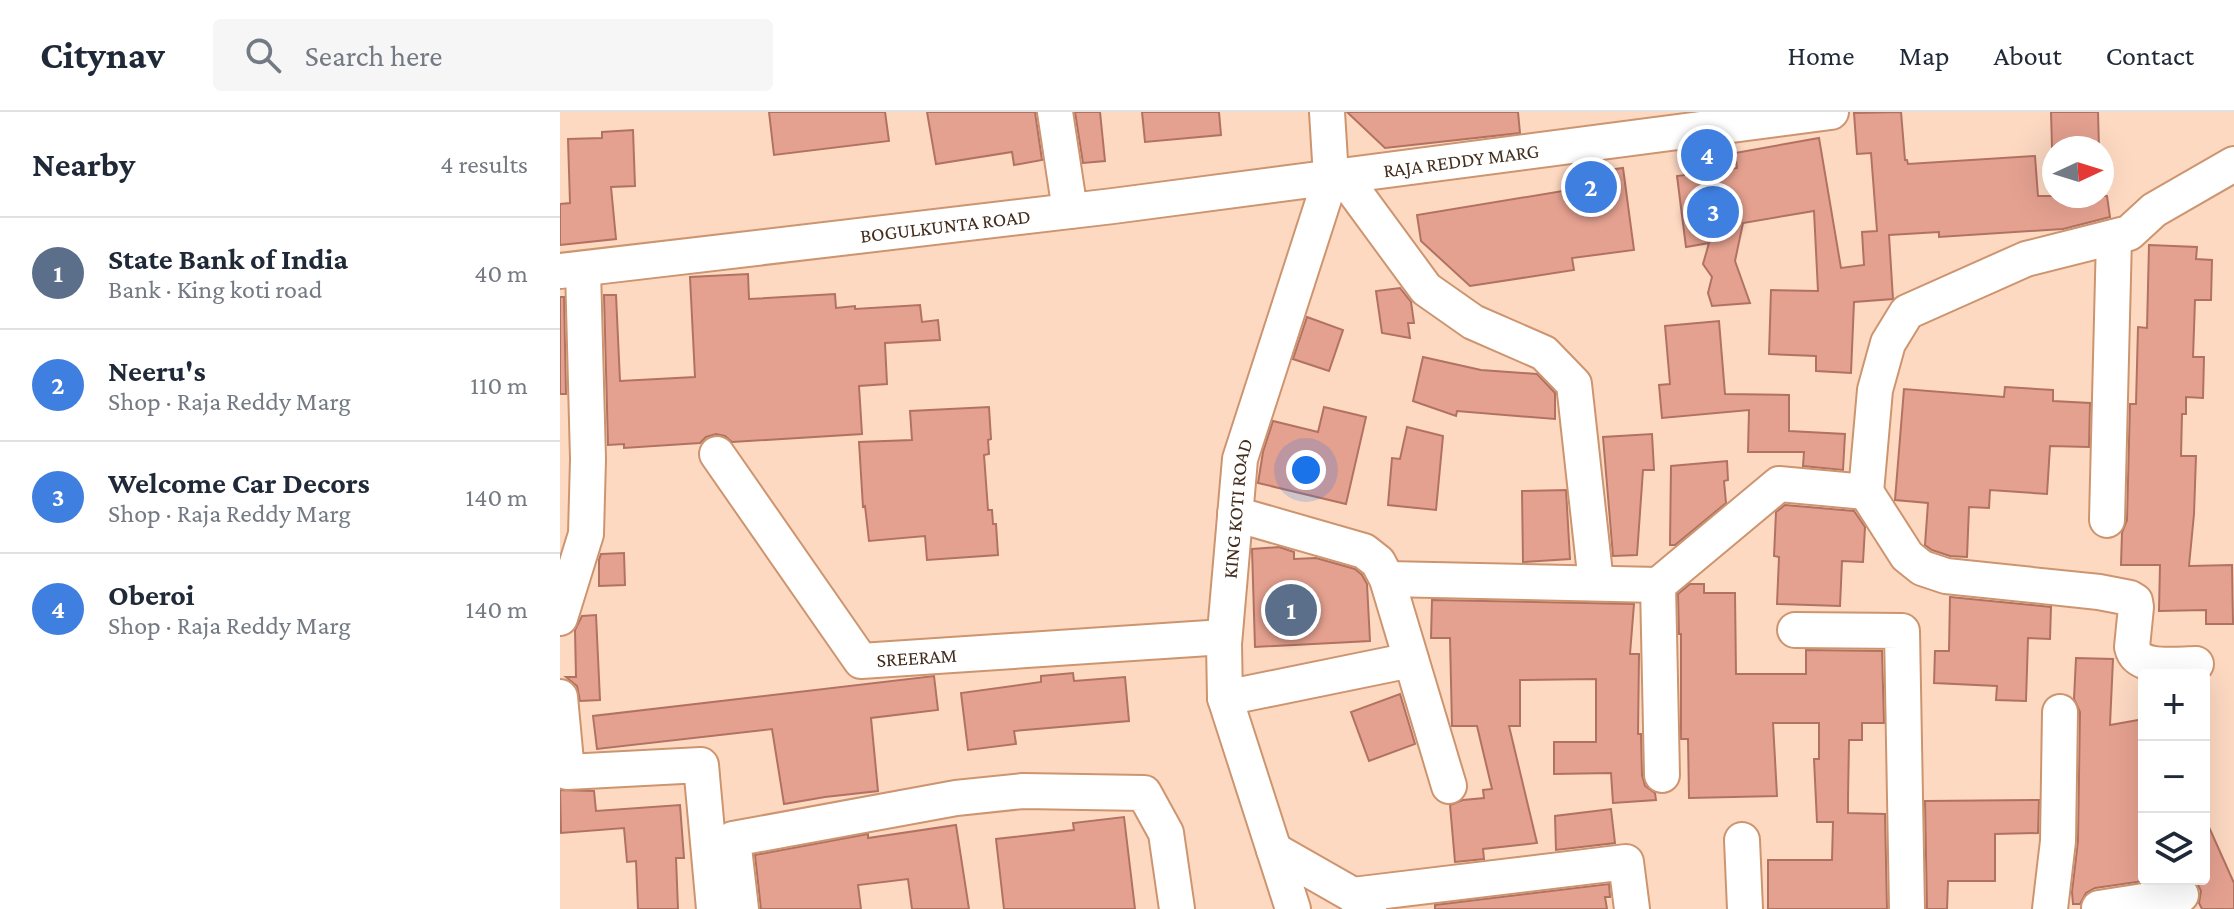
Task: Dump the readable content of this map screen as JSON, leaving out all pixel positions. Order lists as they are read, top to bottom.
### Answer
{
  "streets": {
    "street": [
      "RAJA REDDY MARG",
      "BOGULKUNTA ROAD",
      "KING KOTI ROAD",
      "SREERAM"
    ]
  },
  "crossings": [
    ["RAJA REDDY MARG", "BOGULKUNTA ROAD"],
    ["RAJA REDDY MARG", "KING KOTI ROAD"],
    ["BOGULKUNTA ROAD", "KING KOTI ROAD"],
    ["KING KOTI ROAD", "SREERAM"]
  ],
  "north": "right",
  "page": {
    "header": "Citynav",
    "search": "Search here",
    "nav": [
      "Home",
      "Map",
      "About",
      "Contact"
    ],
    "heading": ["Nearby", "4 results"],
    "pins": [
      "4",
      "2",
      "3",
      "1"
    ],
    "list": [
      {
        "mark": "1",
        "name": "State Bank of India",
        "note": "Bank · King koti road",
        "value": "40 m"
      },
      {
        "mark": "2",
        "name": "Neeru's",
        "note": "Shop · Raja Reddy Marg",
        "value": "110 m"
      },
      {
        "mark": "3",
        "name": "Welcome Car Decors",
        "note": "Shop · Raja Reddy Marg",
        "value": "140 m"
      },
      {
        "mark": "4",
        "name": "Oberoi",
        "note": "Shop · Raja Reddy Marg",
        "value": "140 m"
      }
    ],
    "map_buttons": ["+", "−"]
  }
}
